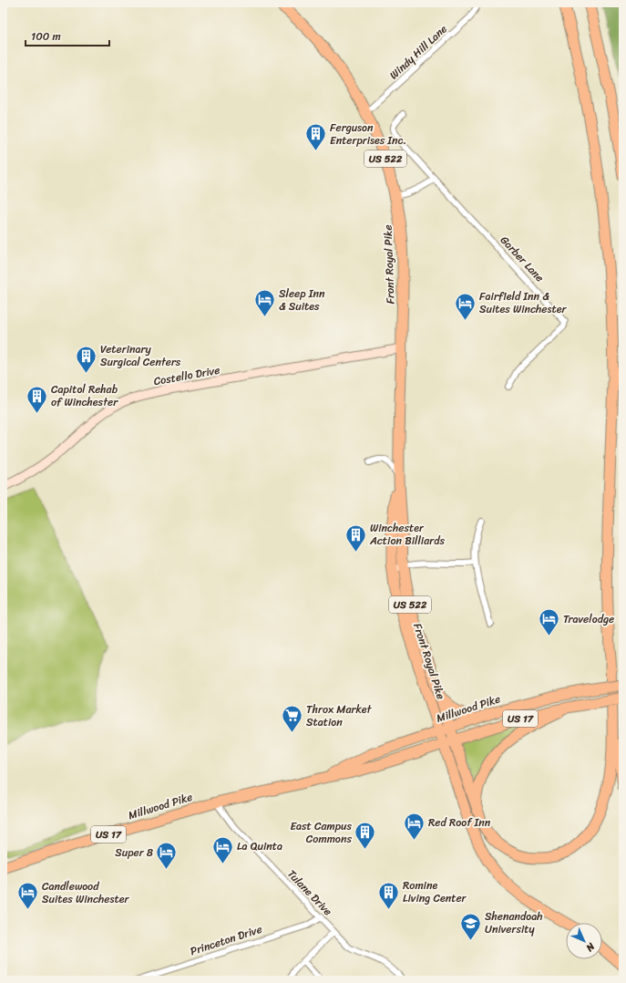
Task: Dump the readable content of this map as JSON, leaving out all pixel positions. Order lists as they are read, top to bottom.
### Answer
{
  "streets": {
    "highway": [
      "US 522",
      "Front Royal Pike",
      "Millwood Pike",
      "US 17"
    ],
    "street": [
      "Windy Hill Lane",
      "Garber Lane",
      "Costello Drive",
      "Tulane Drive",
      "Princeton Drive"
    ]
  },
  "crossings": [
    ["Windy Hill Lane", "Front Royal Pike"],
    ["US 522", "Front Royal Pike"],
    ["US 522", "Millwood Pike"],
    ["Front Royal Pike", "Costello Drive"],
    ["Front Royal Pike", "Millwood Pike"],
    ["Millwood Pike", "Tulane Drive"],
    ["Tulane Drive", "Princeton Drive"]
  ],
  "places": {
    "building": [
      "Ferguson Enterprises Inc.",
      "Veterinary Surgical Centers",
      "Capitol Rehab of Winchester",
      "Winchester Action Billiards",
      "East Campus Commons",
      "Romine Living Center"
    ],
    "hotel": [
      "Sleep Inn & Suites",
      "Fairfield Inn & Suites Winchester",
      "Travelodge",
      "Red Roof Inn",
      "La Quinta",
      "Super 8",
      "Candlewood Suites Winchester"
    ],
    "supermarket": ["Throx Market Station"],
    "school or university": ["Shenandoah University"]
  },
  "scale_bar": "100 m",
  "north": "bottom right"
}
